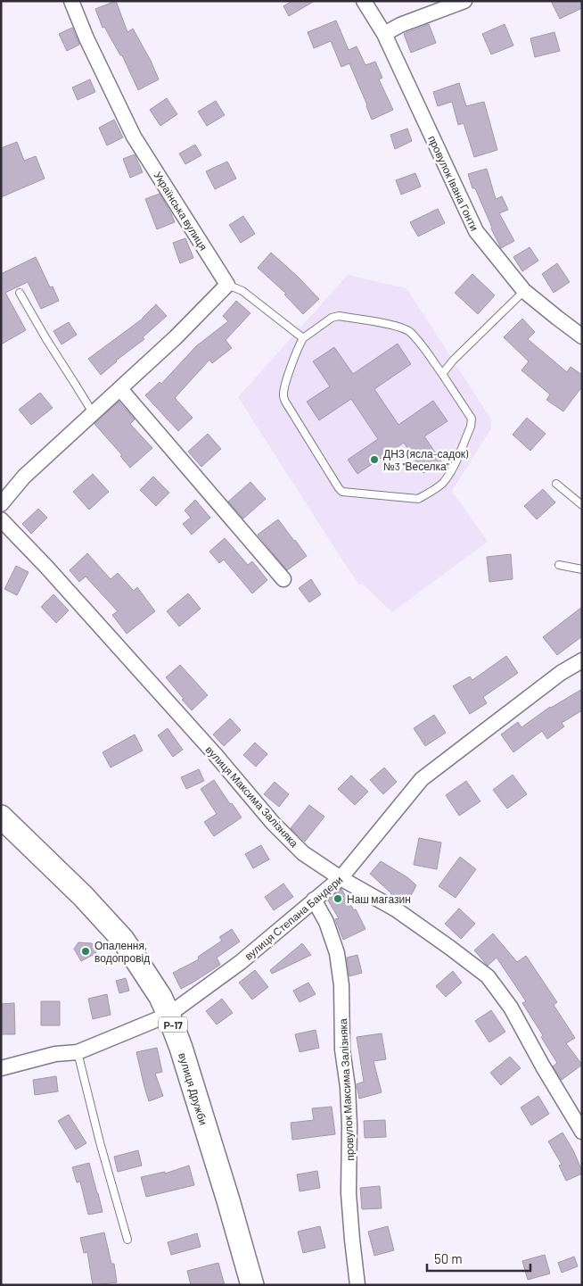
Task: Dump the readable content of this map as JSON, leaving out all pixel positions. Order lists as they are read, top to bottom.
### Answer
{
  "streets": {
    "main road": ["Р-17", "вулиця Дружби"],
    "street": [
      "провулок Івана Гонти",
      "Українська вулиця",
      "вулиця Максима Залізняка",
      "вулиця Степана Бандери",
      "провулок Максима Залізняка"
    ]
  },
  "crossings": [
    ["вулиця Максима Залізняка", "вулиця Степана Бандери"],
    ["вулиця Степана Бандери", "вулиця Дружби"],
    ["вулиця Степана Бандери", "провулок Максима Залізняка"]
  ],
  "places": ["ДНЗ (ясла-садок) №3 \"Веселка\"", "Наш магазин", "Опалення, водопровід"],
  "scale_bar": "50 m"
}
